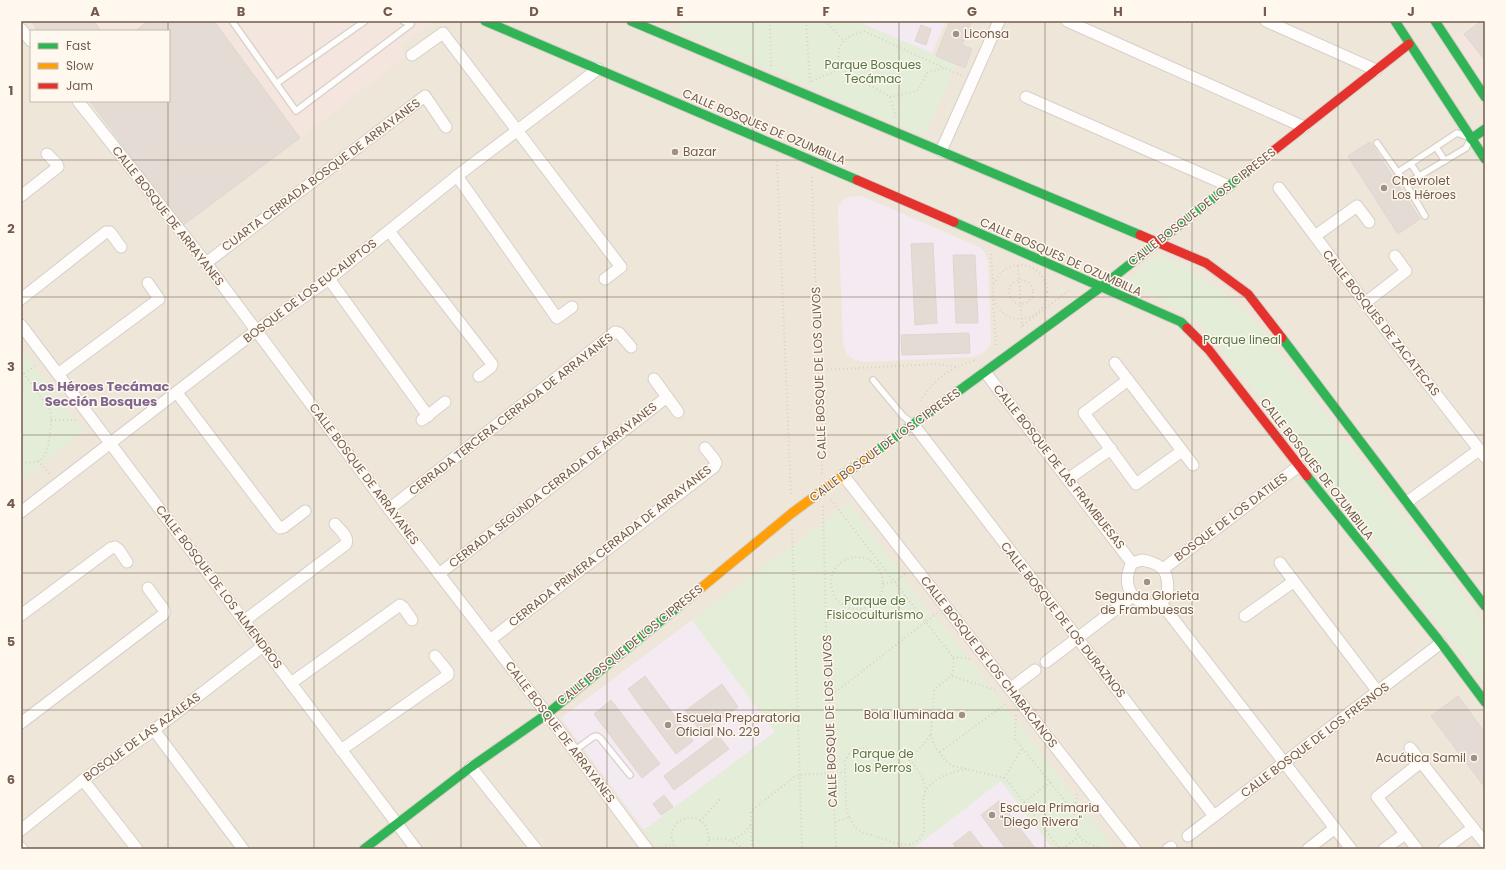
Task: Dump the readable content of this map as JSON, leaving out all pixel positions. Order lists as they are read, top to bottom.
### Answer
{
  "streets": {
    "main road": ["CALLE BOSQUES DE OZUMBILLA", "CALLE BOSQUE DE LOS CIPRESES"],
    "street": [
      "CUARTA CERRADA BOSQUE DE ARRAYANES",
      "CALLE BOSQUE DE ARRAYANES",
      "BOSQUE DE LOS EUCALIPTOS",
      "CALLE BOSQUES DE ZACATECAS",
      "CERRADA TERCERA CERRADA DE ARRAYANES",
      "CALLE BOSQUE DE LAS FRAMBUESAS",
      "CERRADA SEGUNDA CERRADA DE ARRAYANES",
      "BOSQUE DE LOS DATILES",
      "CERRADA PRIMERA CERRADA DE ARRAYANES",
      "CALLE BOSQUE DE LOS ALMENDROS",
      "CALLE BOSQUE DE LOS DURAZNOS",
      "CALLE BOSQUE DE LOS CHABACANOS",
      "BOSQUE DE LAS AZALEAS",
      "CALLE BOSQUE DE LOS FRESNOS"
    ],
    "path": ["CALLE BOSQUE DE LOS OLIVOS"]
  },
  "crossings": [
    ["CALLE BOSQUES DE OZUMBILLA", "CALLE BOSQUE DE LOS CIPRESES"],
    ["CALLE BOSQUES DE OZUMBILLA", "BOSQUE DE LOS EUCALIPTOS"],
    ["CALLE BOSQUES DE OZUMBILLA", "CALLE BOSQUE DE LOS OLIVOS"],
    ["CALLE BOSQUES DE OZUMBILLA", "BOSQUE DE LOS DATILES"],
    ["CALLE BOSQUES DE OZUMBILLA", "CALLE BOSQUE DE LOS FRESNOS"],
    ["CUARTA CERRADA BOSQUE DE ARRAYANES", "CALLE BOSQUE DE ARRAYANES"],
    ["CALLE BOSQUE DE LOS CIPRESES", "CALLE BOSQUE DE ARRAYANES"],
    ["CALLE BOSQUE DE LOS CIPRESES", "CALLE BOSQUE DE LOS OLIVOS"],
    ["CALLE BOSQUE DE LOS CIPRESES", "CALLE BOSQUE DE LAS FRAMBUESAS"],
    ["CALLE BOSQUE DE LOS CIPRESES", "CALLE BOSQUE DE LOS ALMENDROS"],
    ["CALLE BOSQUE DE LOS CIPRESES", "CALLE BOSQUE DE LOS DURAZNOS"],
    ["CALLE BOSQUE DE LOS CIPRESES", "CALLE BOSQUE DE LOS CHABACANOS"],
    ["CALLE BOSQUE DE ARRAYANES", "BOSQUE DE LOS EUCALIPTOS"],
    ["CALLE BOSQUE DE ARRAYANES", "CERRADA TERCERA CERRADA DE ARRAYANES"],
    ["CALLE BOSQUE DE ARRAYANES", "CERRADA SEGUNDA CERRADA DE ARRAYANES"],
    ["CALLE BOSQUE DE ARRAYANES", "CERRADA PRIMERA CERRADA DE ARRAYANES"],
    ["BOSQUE DE LOS EUCALIPTOS", "CALLE BOSQUE DE LOS ALMENDROS"],
    ["CALLE BOSQUE DE LAS FRAMBUESAS", "BOSQUE DE LOS DATILES"],
    ["CALLE BOSQUE DE LOS ALMENDROS", "BOSQUE DE LAS AZALEAS"],
    ["CALLE BOSQUE DE LOS DURAZNOS", "CALLE BOSQUE DE LOS FRESNOS"]
  ],
  "districts": ["Los Héroes Tecámac Sección Bosques"],
  "parks": [
    "Parque Bosques Tecámac",
    "Parque lineal",
    "Parque de Fisicoculturismo",
    "Parque de los Perros"
  ],
  "places": [
    "Liconsa",
    "Bazar",
    "Chevrolet Los Héroes",
    "Segunda Glorieta de Frambuesas",
    "Bola Iluminada",
    "Escuela Preparatoria Oficial No. 229",
    "Acuática Samil",
    "Escuela Primaria \"Diego Rivera\""
  ],
  "legend": ["Fast", "Slow", "Jam"],
  "grid": {
    "columns": [
      "A",
      "B",
      "C",
      "D",
      "E",
      "F",
      "G",
      "H",
      "I",
      "J"
    ],
    "rows": [
      "1",
      "2",
      "3",
      "4",
      "5",
      "6"
    ]
  }
}
